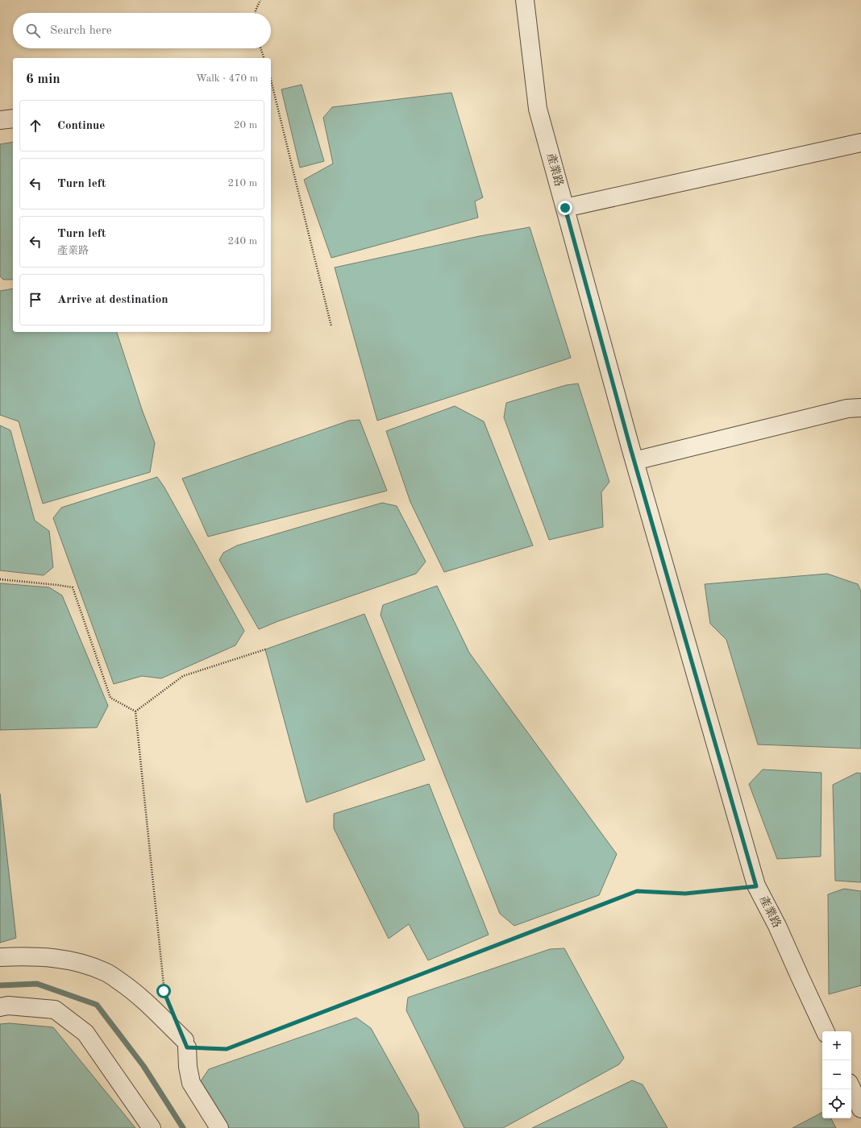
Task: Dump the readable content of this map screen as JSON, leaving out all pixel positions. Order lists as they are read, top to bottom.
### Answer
{
  "streets": {
    "street": ["產業路"]
  },
  "page": {
    "search": "Search here",
    "heading": ["6 min", "Walk · 470 m"],
    "list": [
      ["Continue", "20 m"],
      ["Turn left", "210 m"],
      ["Turn left", "產業路", "240 m"],
      "Arrive at destination"
    ],
    "map_buttons": ["+", "−"]
  }
}
